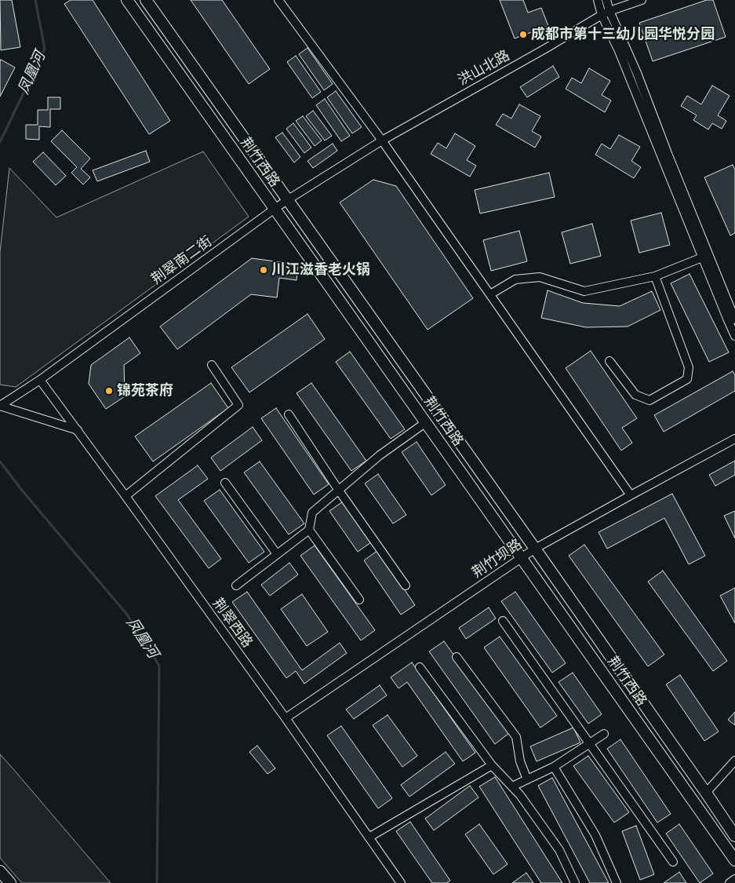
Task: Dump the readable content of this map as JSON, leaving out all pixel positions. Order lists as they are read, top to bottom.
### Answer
{
  "streets": {
    "main road": ["荆竹西路"],
    "street": [
      "洪山北路",
      "荆翠南二街",
      "荆竹坝路",
      "荆翠西路"
    ]
  },
  "crossings": [
    ["洪山北路", "荆翠南二街"],
    ["荆竹西路", "荆翠南二街"],
    ["荆竹西路", "荆竹坝路"],
    ["荆翠南二街", "荆翠西路"],
    ["荆竹坝路", "荆翠西路"]
  ],
  "water": ["凤凰河"],
  "places": ["成都市第十三幼儿园华悦分园", "川江滋香老火锅", "锦苑茶府"]
}
